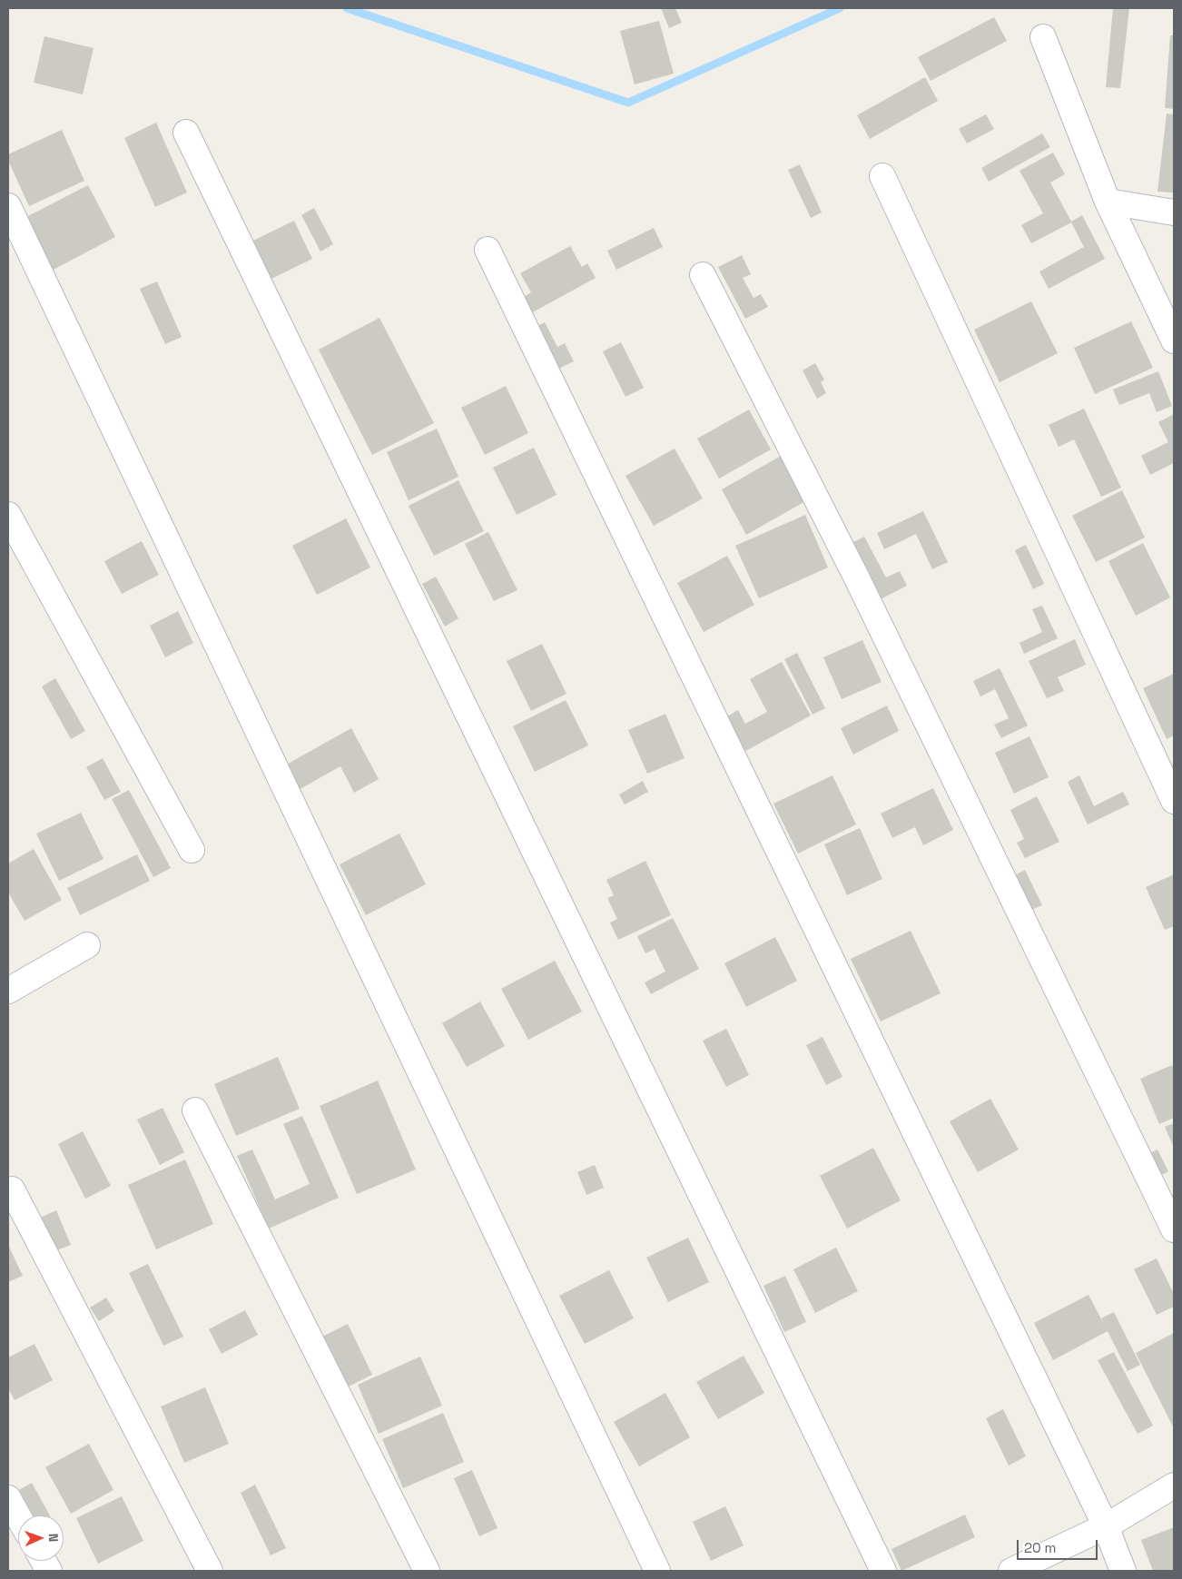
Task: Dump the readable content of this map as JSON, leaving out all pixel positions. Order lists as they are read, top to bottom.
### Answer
{
  "scale_bar": "20 m",
  "north": "right"
}
